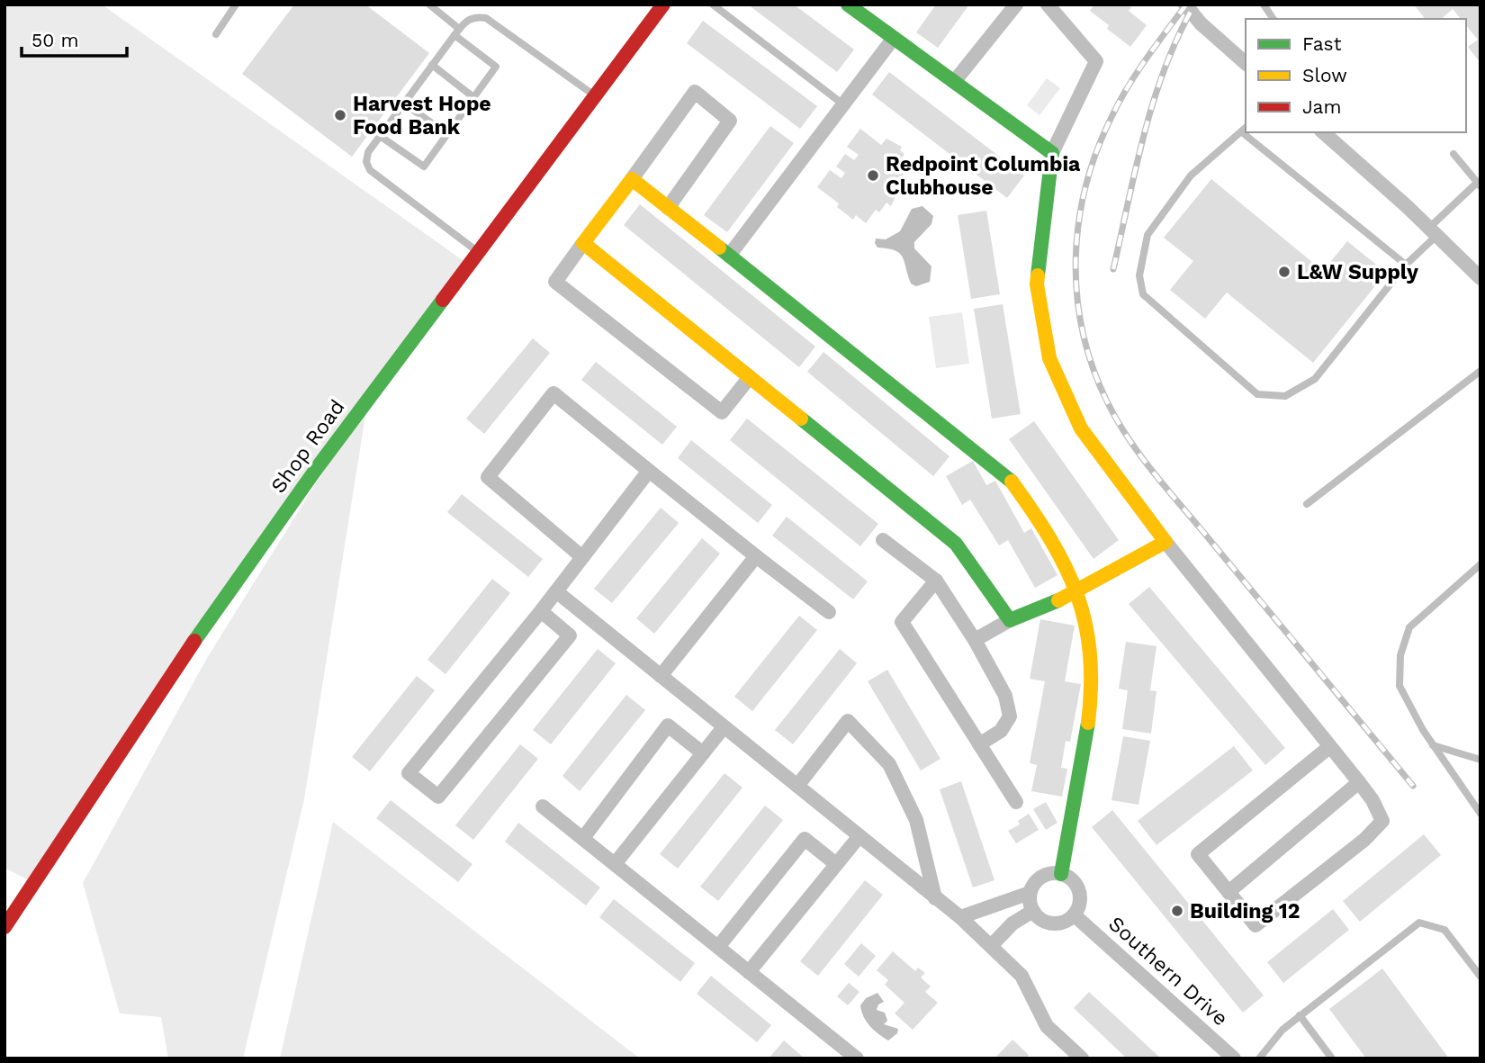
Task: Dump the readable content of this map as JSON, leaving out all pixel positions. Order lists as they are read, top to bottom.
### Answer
{
  "streets": {
    "street": ["Shop Road", "Southern Drive"]
  },
  "places": [
    "Harvest Hope Food Bank",
    "Redpoint Columbia Clubhouse",
    "L&W Supply",
    "Building 12"
  ],
  "legend": ["Fast", "Slow", "Jam"],
  "scale_bar": "50 m"
}
